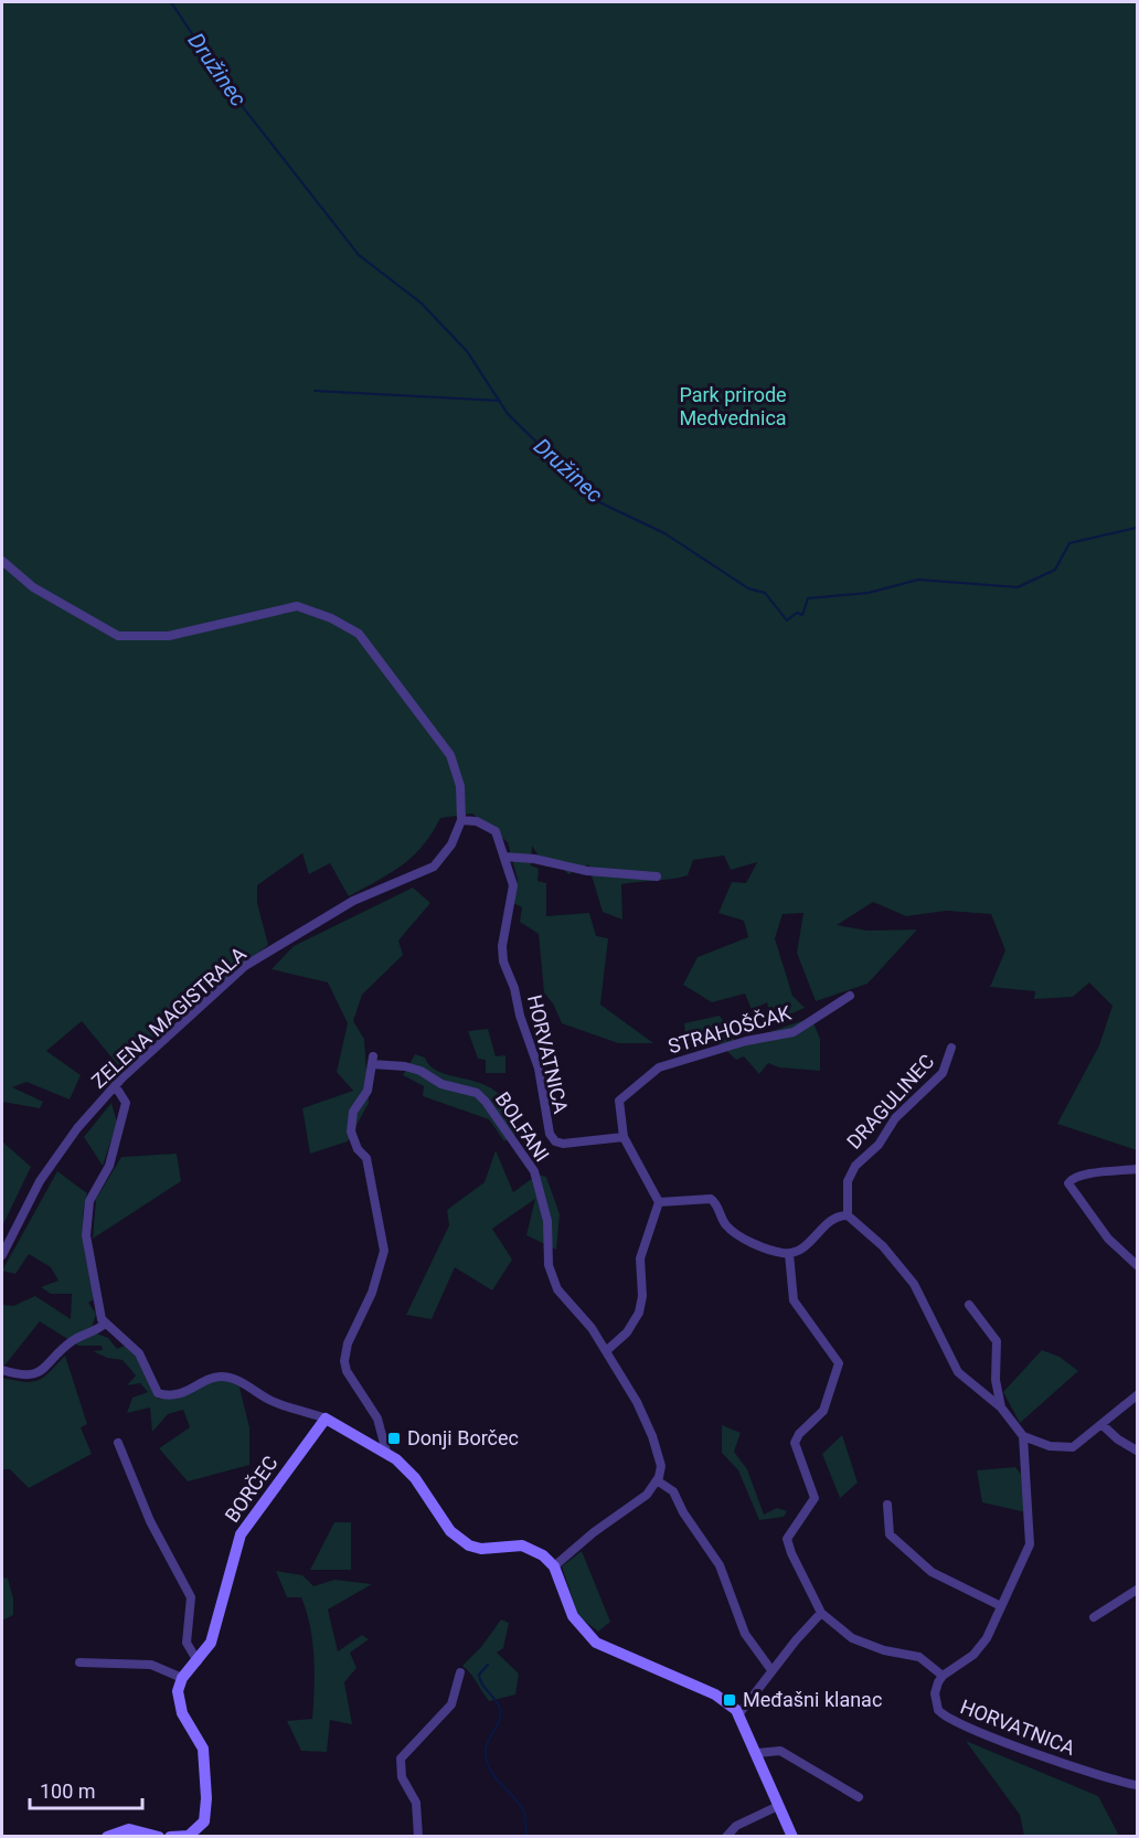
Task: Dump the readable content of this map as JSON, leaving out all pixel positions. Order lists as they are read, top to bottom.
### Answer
{
  "streets": {
    "street": [
      "ZELENA MAGISTRALA",
      "STRAHOŠČAK",
      "HORVATNICA",
      "DRAGULINEC",
      "BOLFANI",
      "BORČEC"
    ]
  },
  "crossings": [
    ["ZELENA MAGISTRALA", "HORVATNICA"],
    ["STRAHOŠČAK", "HORVATNICA"]
  ],
  "water": ["Družinec"],
  "parks": ["Park prirode Medvednica"],
  "places": {
    "transit": ["Donji Borčec", "Međašni klanac"]
  },
  "scale_bar": "100 m"
}
